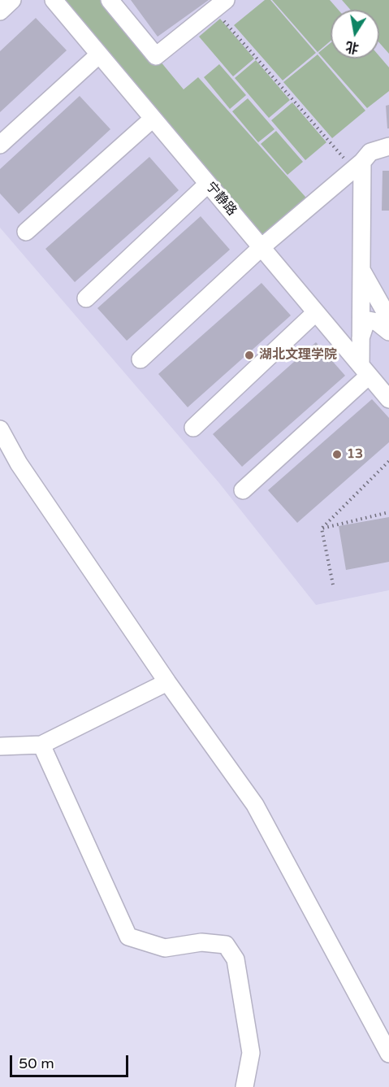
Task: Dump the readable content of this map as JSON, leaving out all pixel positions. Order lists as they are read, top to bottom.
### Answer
{
  "streets": {
    "street": ["宁静路"]
  },
  "places": ["湖北文理学院", "13"],
  "scale_bar": "50 m",
  "north": "bottom"
}
